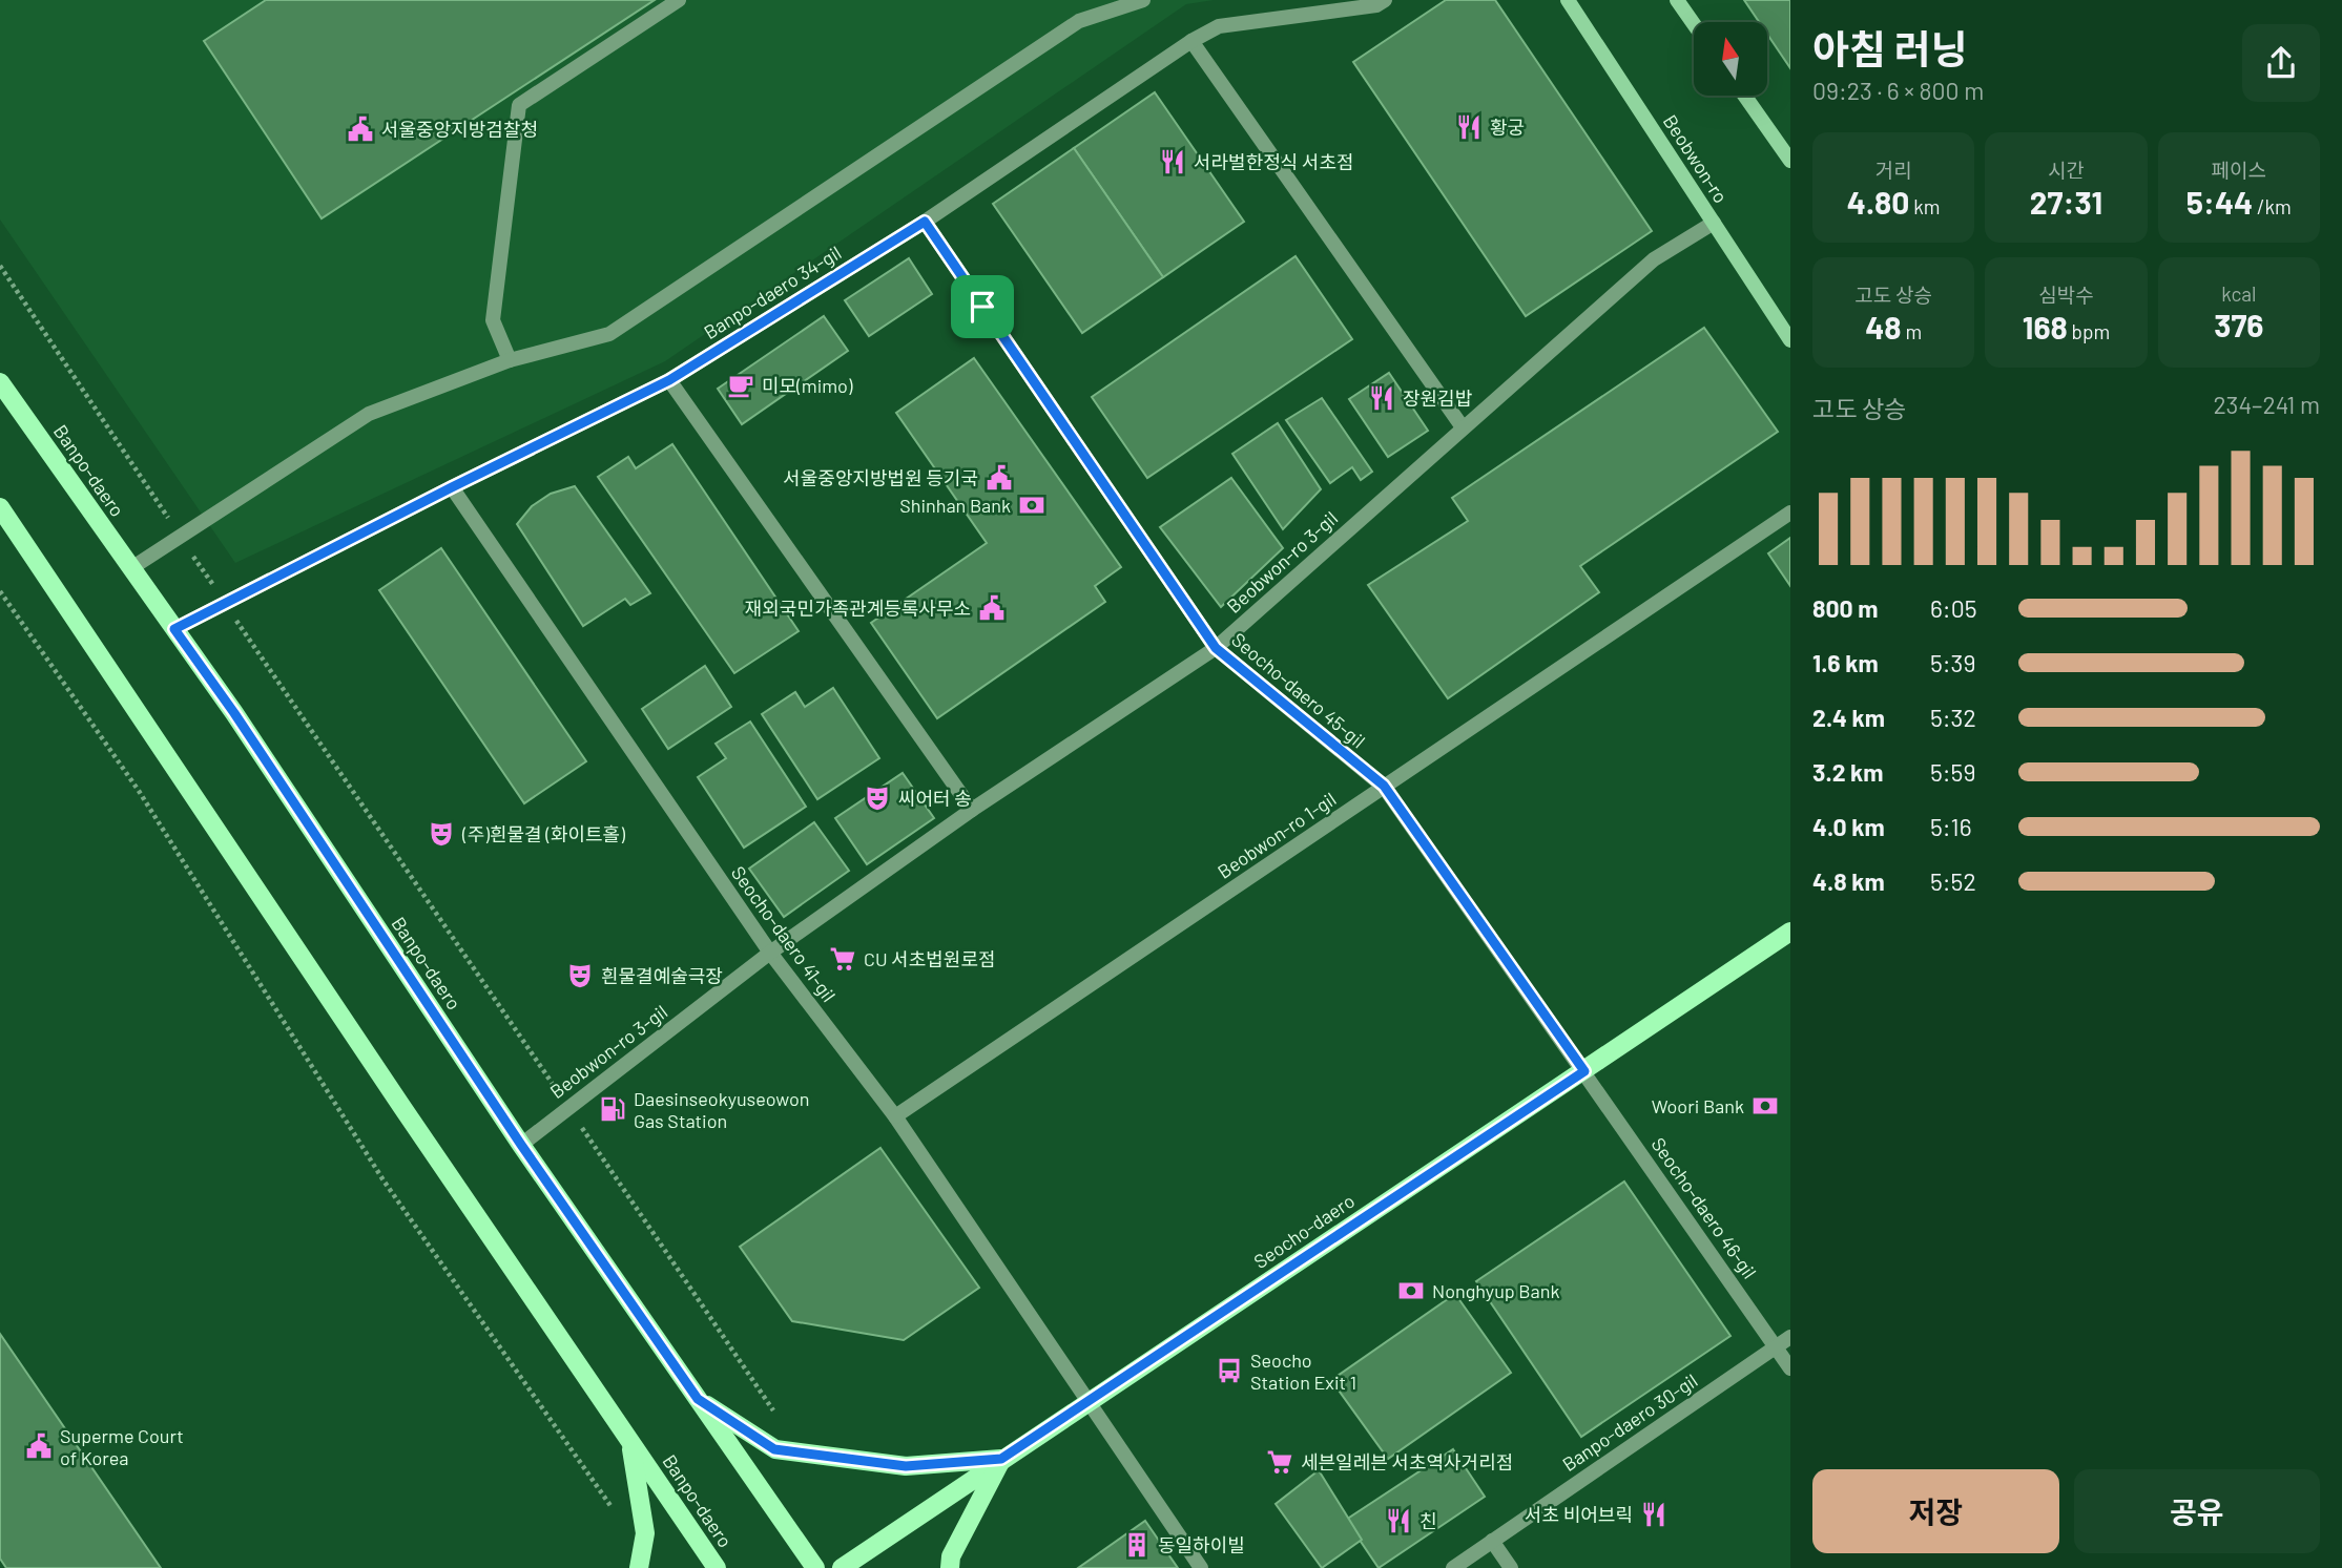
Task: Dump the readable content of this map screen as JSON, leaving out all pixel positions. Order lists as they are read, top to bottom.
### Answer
{
  "streets": {
    "main road": ["Banpo-daero", "Seocho-daero"],
    "street": [
      "Beobwon-ro",
      "Banpo-daero 34-gil",
      "Beobwon-ro 3-gil",
      "Seocho-daero 45-gil",
      "Beobwon-ro 1-gil",
      "Seocho-daero 41-gil",
      "Seocho-daero 46-gil",
      "Banpo-daero 30-gil"
    ]
  },
  "crossings": [
    ["Beobwon-ro", "Beobwon-ro 3-gil"],
    ["Banpo-daero 34-gil", "Banpo-daero"],
    ["Banpo-daero 34-gil", "Seocho-daero 45-gil"],
    ["Banpo-daero 34-gil", "Seocho-daero 41-gil"],
    ["Banpo-daero", "Beobwon-ro 3-gil"],
    ["Beobwon-ro 3-gil", "Seocho-daero 45-gil"],
    ["Beobwon-ro 3-gil", "Seocho-daero 41-gil"],
    ["Seocho-daero 45-gil", "Beobwon-ro 1-gil"],
    ["Seocho-daero 45-gil", "Seocho-daero 46-gil"],
    ["Seocho-daero 45-gil", "Seocho-daero"],
    ["Beobwon-ro 1-gil", "Seocho-daero 41-gil"],
    ["Seocho-daero 41-gil", "Seocho-daero"],
    ["Seocho-daero 46-gil", "Seocho-daero"],
    ["Seocho-daero 46-gil", "Banpo-daero 30-gil"]
  ],
  "places": {
    "restaurant": [
      "황궁",
      "서라벌한정식 서초점",
      "장원김밥",
      "서초 비어브릭",
      "친"
    ],
    "public building": [
      "서울중앙지방검찰청",
      "서울중앙지방법원 등기국",
      "재외국민가족관계등록사무소",
      "Superme Court of Korea"
    ],
    "cafe": ["미모(mimo)"],
    "bank": ["Shinhan Bank", "Woori Bank", "Nonghyup Bank"],
    "theatre": ["씨어터 송", "(주)흰물결 (화이트홀)", "흰물결예술극장"],
    "supermarket": ["CU 서초법원로점", "세븐일레븐 서초역사거리점"],
    "fuel station": ["Daesinseokyuseowon Gas Station"],
    "bus stop": ["Seocho Station Exit 1"],
    "building": ["동일하이빌"]
  },
  "north": "top",
  "page": {
    "heading": ["아침 러닝", "09:23 · 6 × 800 m"],
    "stats": [
      ["거리", "4.80 km"],
      ["시간", "27:31"],
      ["페이스", "5:44 /km"],
      ["고도 상승", "48 m"],
      ["심박수", "168 bpm"],
      ["kcal", "376"]
    ],
    "chart": ["고도 상승", "234–241 m"],
    "list": [
      {
        "name": "800 m",
        "note": "6:05"
      },
      {
        "name": "1.6 km",
        "note": "5:39"
      },
      {
        "name": "2.4 km",
        "note": "5:32"
      },
      {
        "name": "3.2 km",
        "note": "5:59"
      },
      {
        "name": "4.0 km",
        "note": "5:16"
      },
      {
        "name": "4.8 km",
        "note": "5:52"
      }
    ],
    "buttons": ["저장", "공유"]
  }
}
